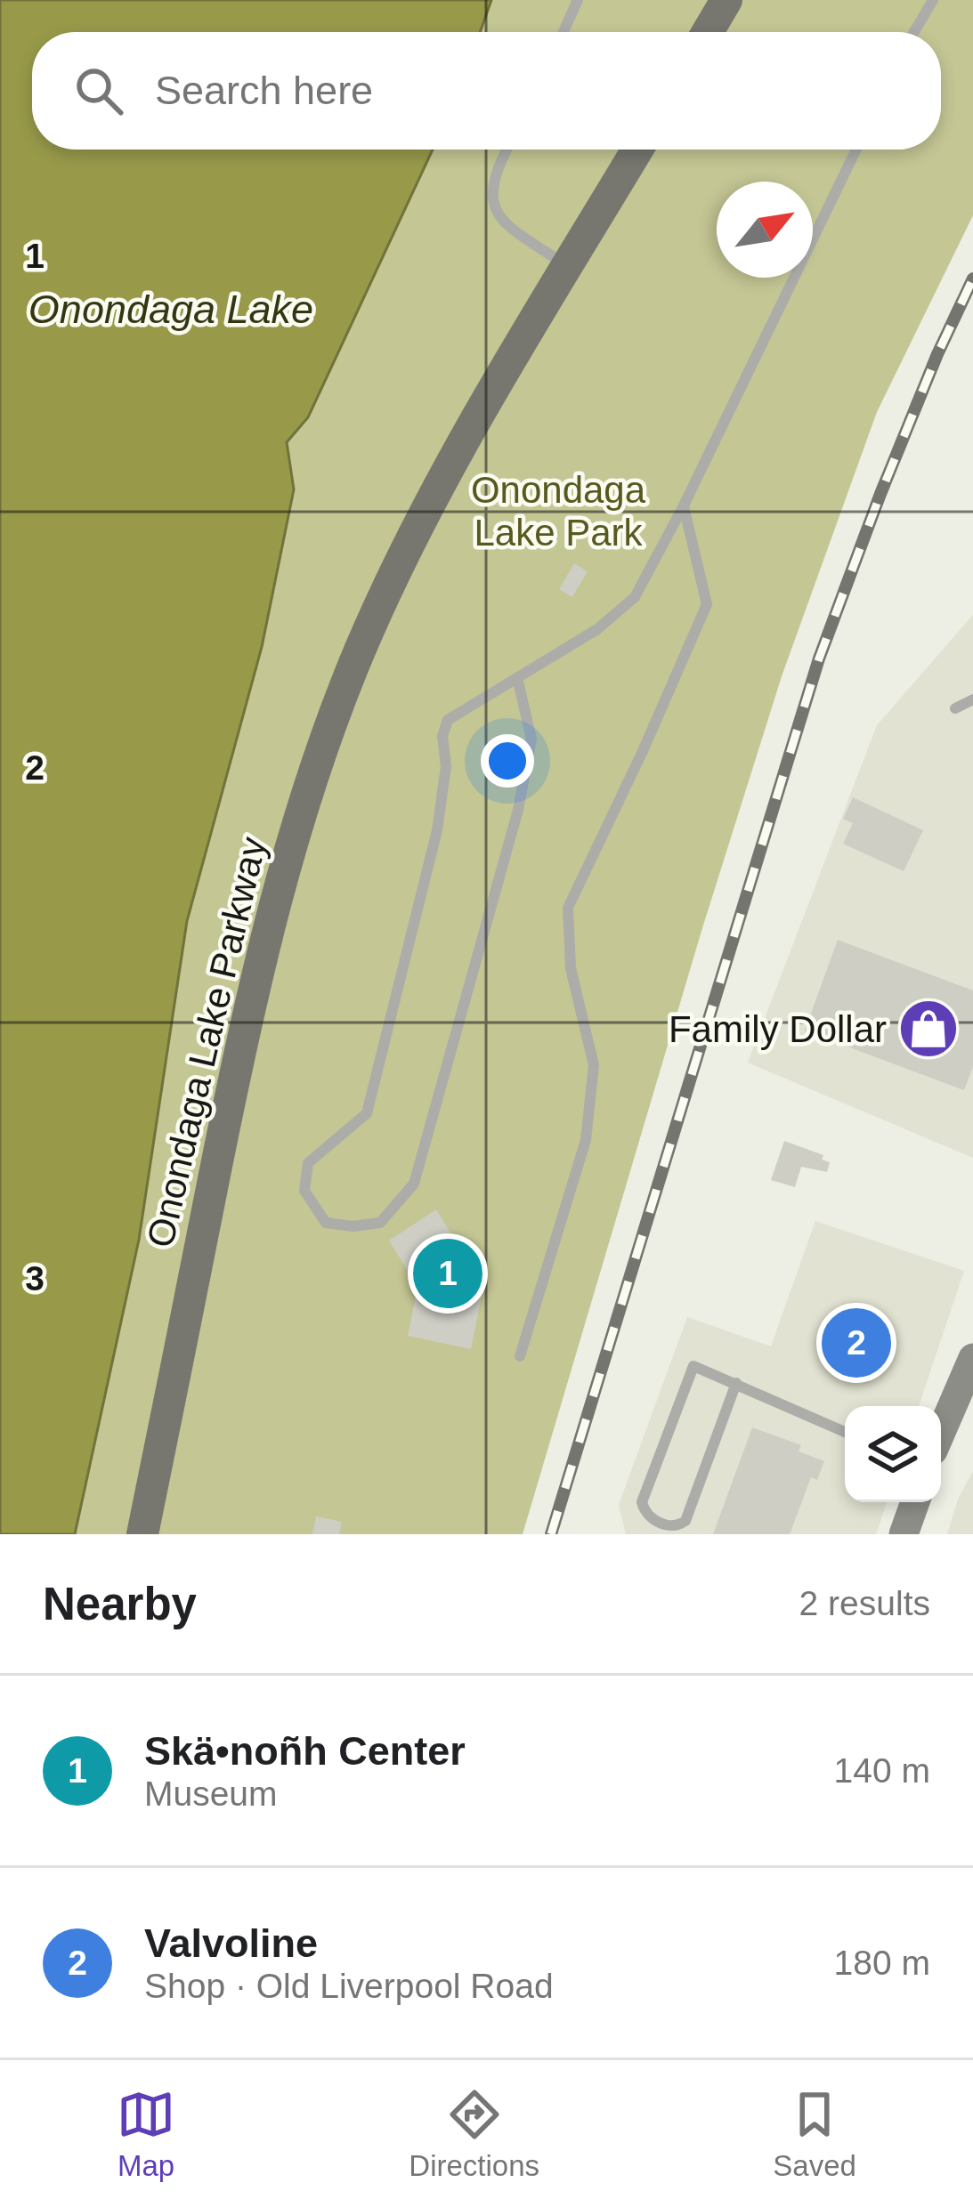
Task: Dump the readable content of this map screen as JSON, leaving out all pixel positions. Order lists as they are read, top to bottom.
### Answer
{
  "streets": {
    "main road": ["Onondaga Lake Parkway"]
  },
  "water": ["Onondaga Lake"],
  "parks": ["Onondaga Lake Park"],
  "places": {
    "shop": ["Family Dollar"]
  },
  "north": "top right",
  "page": {
    "search": "Search here",
    "pins": ["1", "2"],
    "heading": ["Nearby", "2 results"],
    "list": [
      {
        "mark": "1",
        "name": "Skä•noñh Center",
        "note": "Museum",
        "value": "140 m"
      },
      {
        "mark": "2",
        "name": "Valvoline",
        "note": "Shop · Old Liverpool Road",
        "value": "180 m"
      }
    ],
    "nav": ["Map", "Directions", "Saved"]
  },
  "grid": {
    "rows": ["1", "2", "3"]
  }
}
